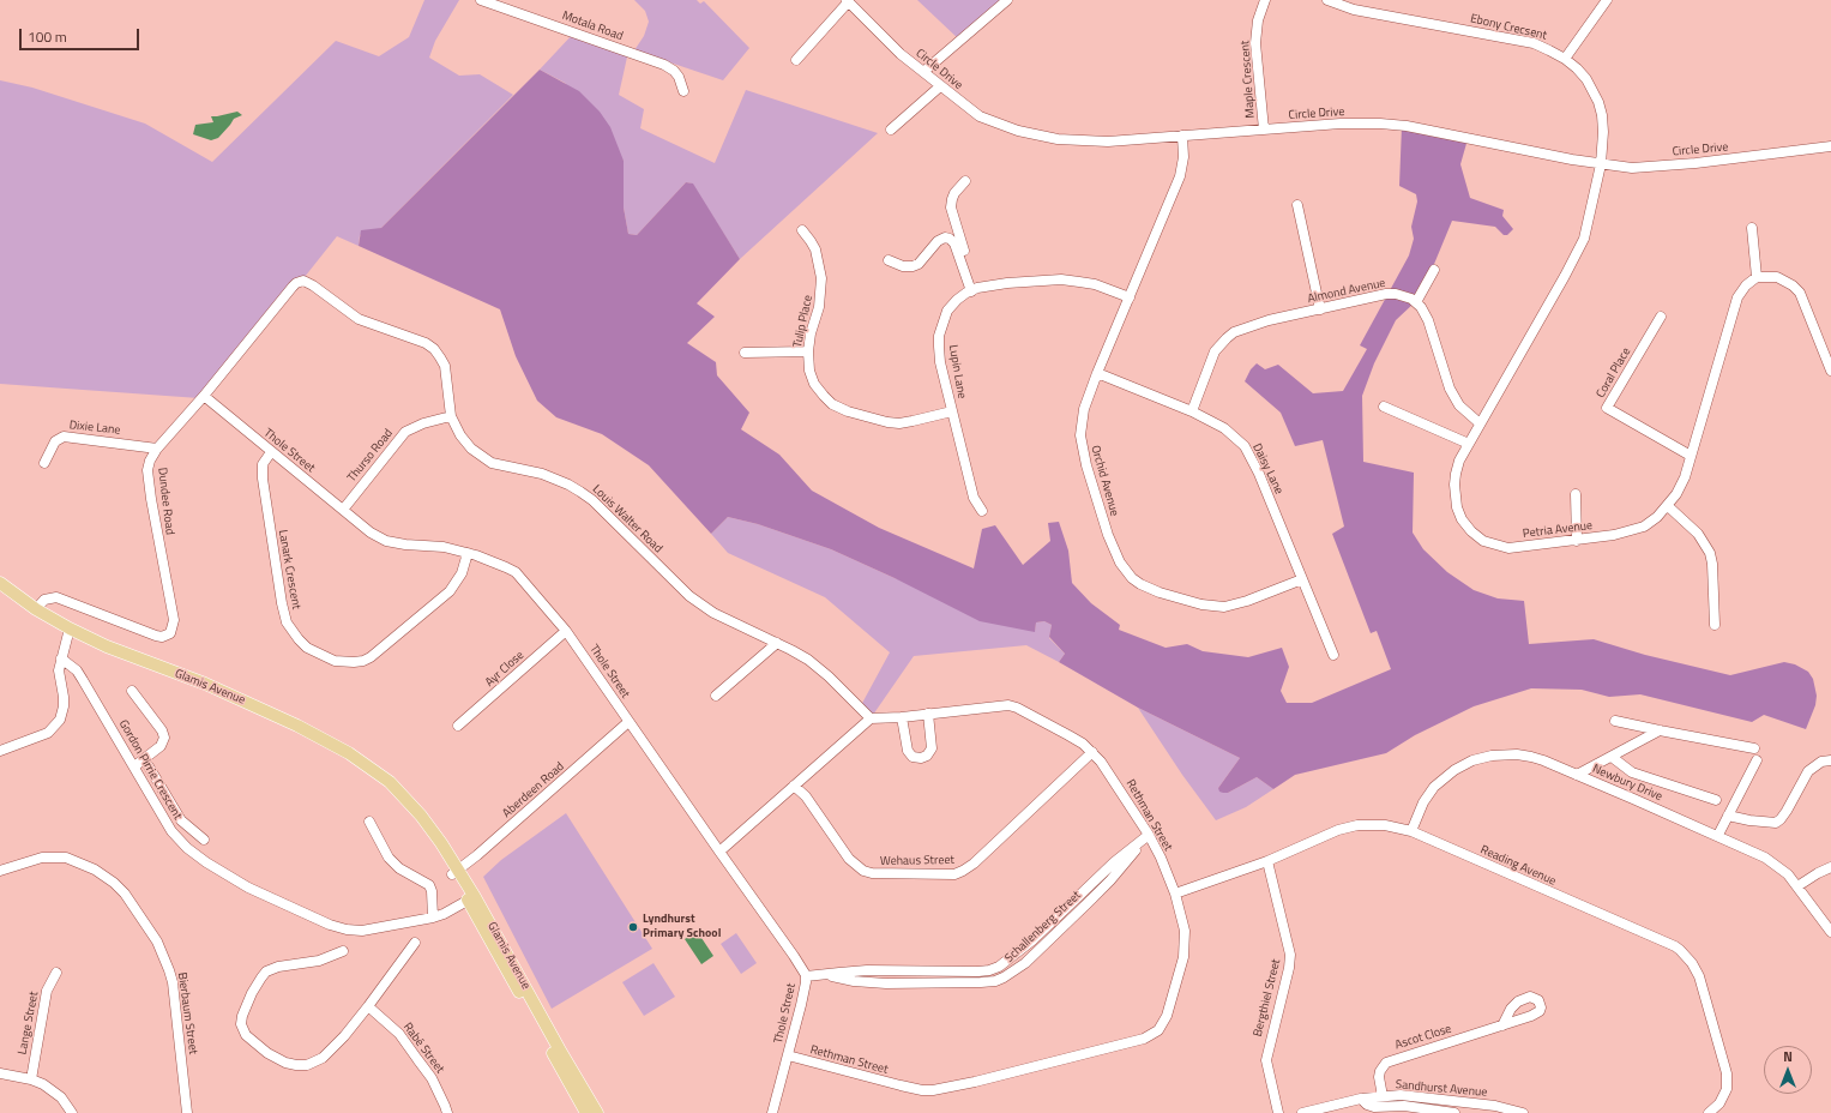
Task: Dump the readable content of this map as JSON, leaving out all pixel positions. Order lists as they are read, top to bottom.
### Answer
{
  "streets": {
    "main road": ["Glamis Avenue"],
    "street": [
      "Motala Road",
      "Ebony Crecsent",
      "Circle Drive",
      "Maple Crescent",
      "Almond Avenue",
      "Tulip Place",
      "Lupin Lane",
      "Coral Place",
      "Dixie Lane",
      "Thole Street",
      "Thurso Road",
      "Daisy Lane",
      "Orchid Avenue",
      "Dundee Road",
      "Louis Walter Road",
      "Petria Avenue",
      "Lanark Crescent",
      "Ayr Close",
      "Gordon Pirrie Crescent",
      "Newbury Drive",
      "Aberdeen Road",
      "Rethman Street",
      "Wehaus Street",
      "Reading Avenue",
      "Schallenberg Street",
      "Bergthiel Street",
      "Bierbaum Street",
      "Lange Street",
      "Ascot Close",
      "Rabé Street",
      "Sandhurst Avenue"
    ]
  },
  "crossings": [
    ["Ebony Crecsent", "Circle Drive"],
    ["Ebony Crecsent", "Petria Avenue"],
    ["Circle Drive", "Maple Crescent"],
    ["Circle Drive", "Orchid Avenue"],
    ["Circle Drive", "Petria Avenue"],
    ["Almond Avenue", "Daisy Lane"],
    ["Tulip Place", "Lupin Lane"],
    ["Lupin Lane", "Orchid Avenue"],
    ["Coral Place", "Petria Avenue"],
    ["Dixie Lane", "Dundee Road"],
    ["Thole Street", "Thurso Road"],
    ["Thole Street", "Dundee Road"],
    ["Thole Street", "Lanark Crescent"],
    ["Thole Street", "Ayr Close"],
    ["Thole Street", "Aberdeen Road"],
    ["Thole Street", "Rethman Street"],
    ["Thole Street", "Schallenberg Street"],
    ["Thurso Road", "Louis Walter Road"],
    ["Daisy Lane", "Orchid Avenue"],
    ["Dundee Road", "Louis Walter Road"],
    ["Dundee Road", "Glamis Avenue"],
    ["Louis Walter Road", "Rethman Street"],
    ["Glamis Avenue", "Gordon Pirrie Crescent"],
    ["Glamis Avenue", "Aberdeen Road"],
    ["Newbury Drive", "Reading Avenue"],
    ["Rethman Street", "Wehaus Street"],
    ["Rethman Street", "Reading Avenue"],
    ["Rethman Street", "Schallenberg Street"],
    ["Reading Avenue", "Bergthiel Street"],
    ["Ascot Close", "Sandhurst Avenue"]
  ],
  "places": ["Lyndhurst Primary School"],
  "scale_bar": "100 m",
  "north": "top"
}
